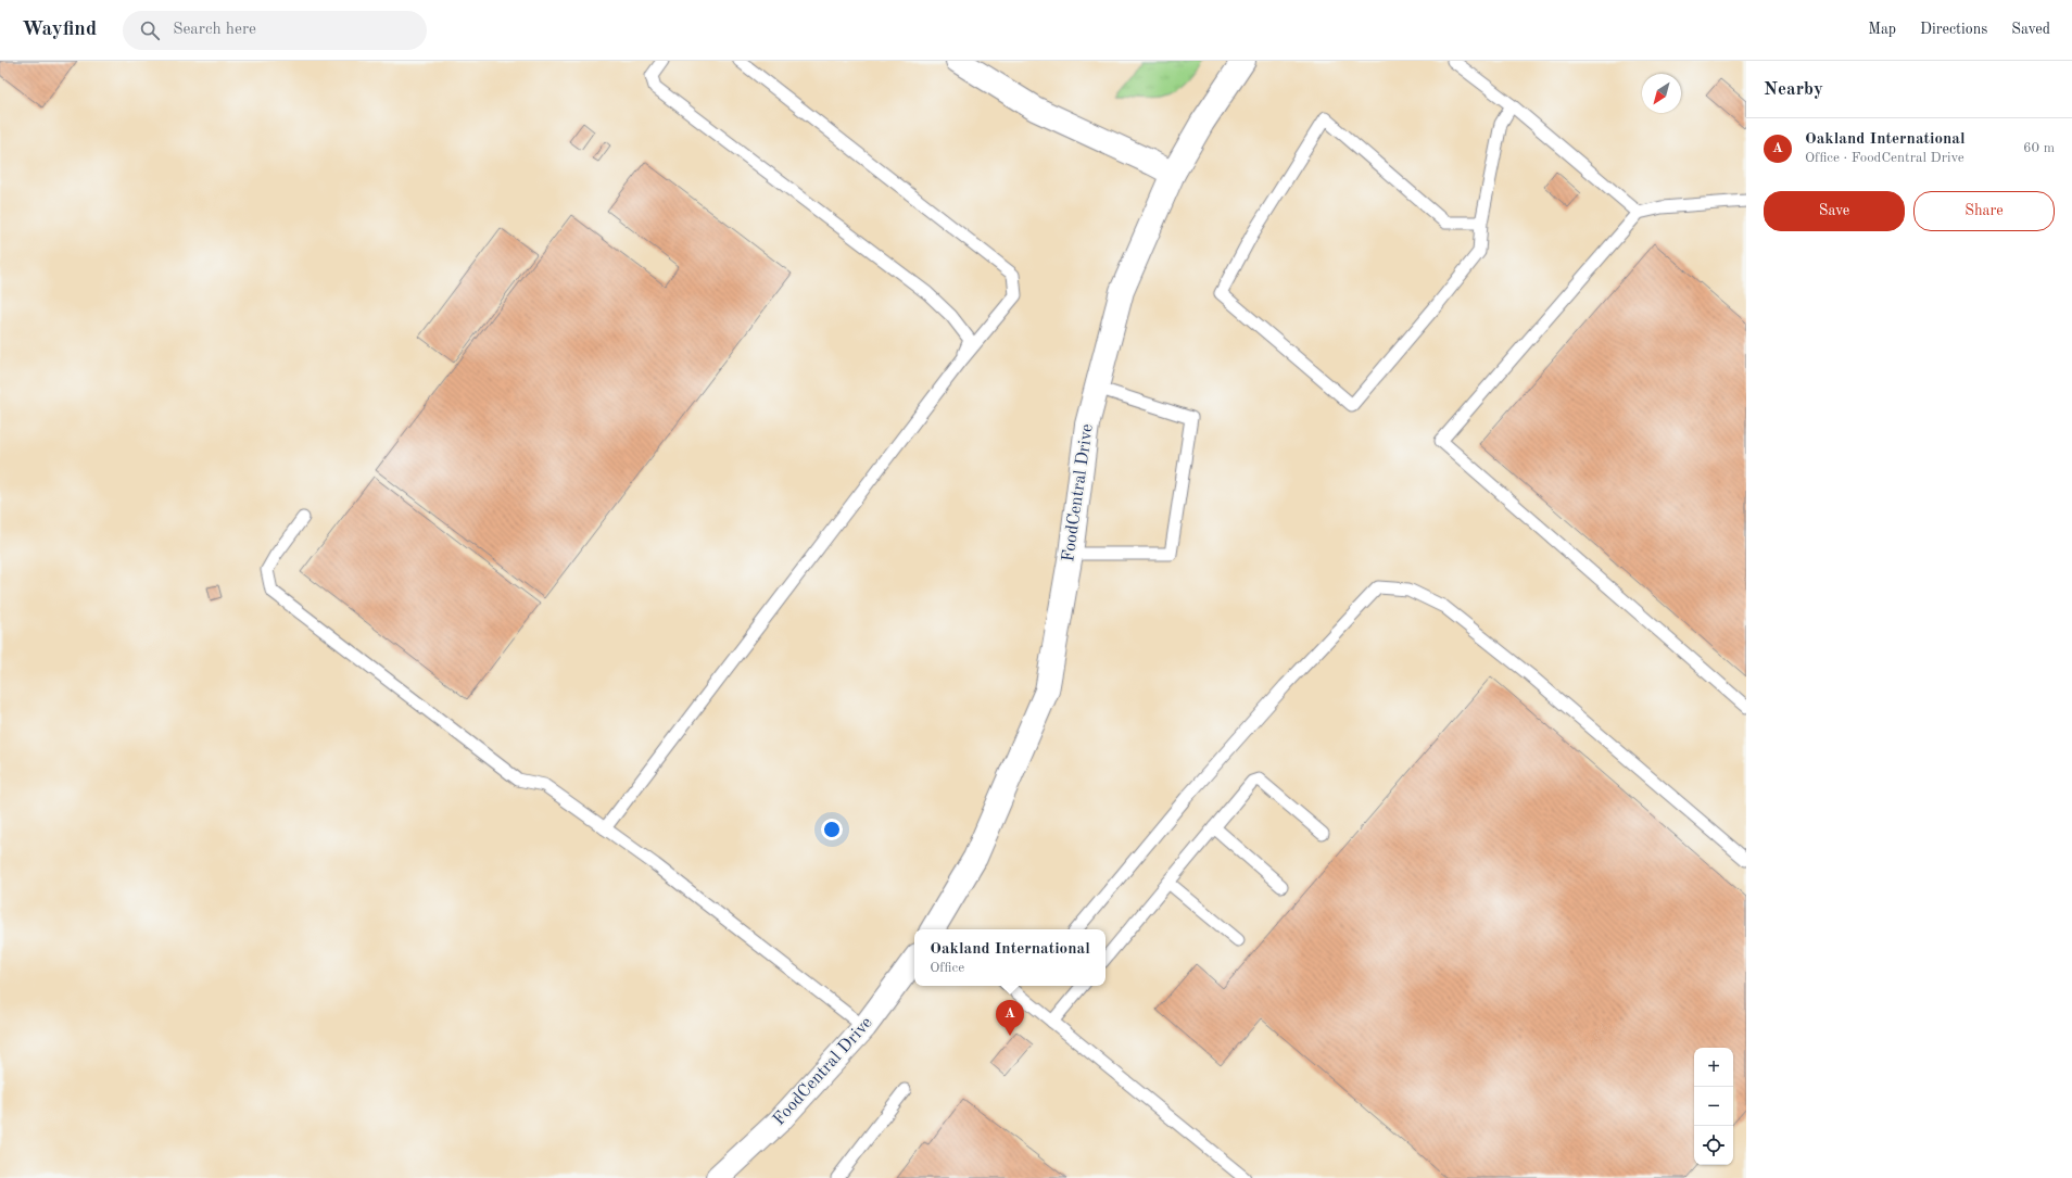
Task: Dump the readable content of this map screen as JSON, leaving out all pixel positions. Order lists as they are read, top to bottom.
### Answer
{
  "streets": {
    "street": ["FoodCentral Drive"]
  },
  "north": "bottom left",
  "page": {
    "header": "Wayfind",
    "search": "Search here",
    "nav": ["Map", "Directions", "Saved"],
    "heading": "Nearby",
    "list": [
      {
        "mark": "A",
        "name": "Oakland International",
        "note": "Office · FoodCentral Drive",
        "value": "60 m"
      }
    ],
    "buttons": ["Save", "Share"],
    "popup": ["Oakland International", "Office"],
    "pins": "A",
    "map_buttons": ["+", "−"]
  }
}
